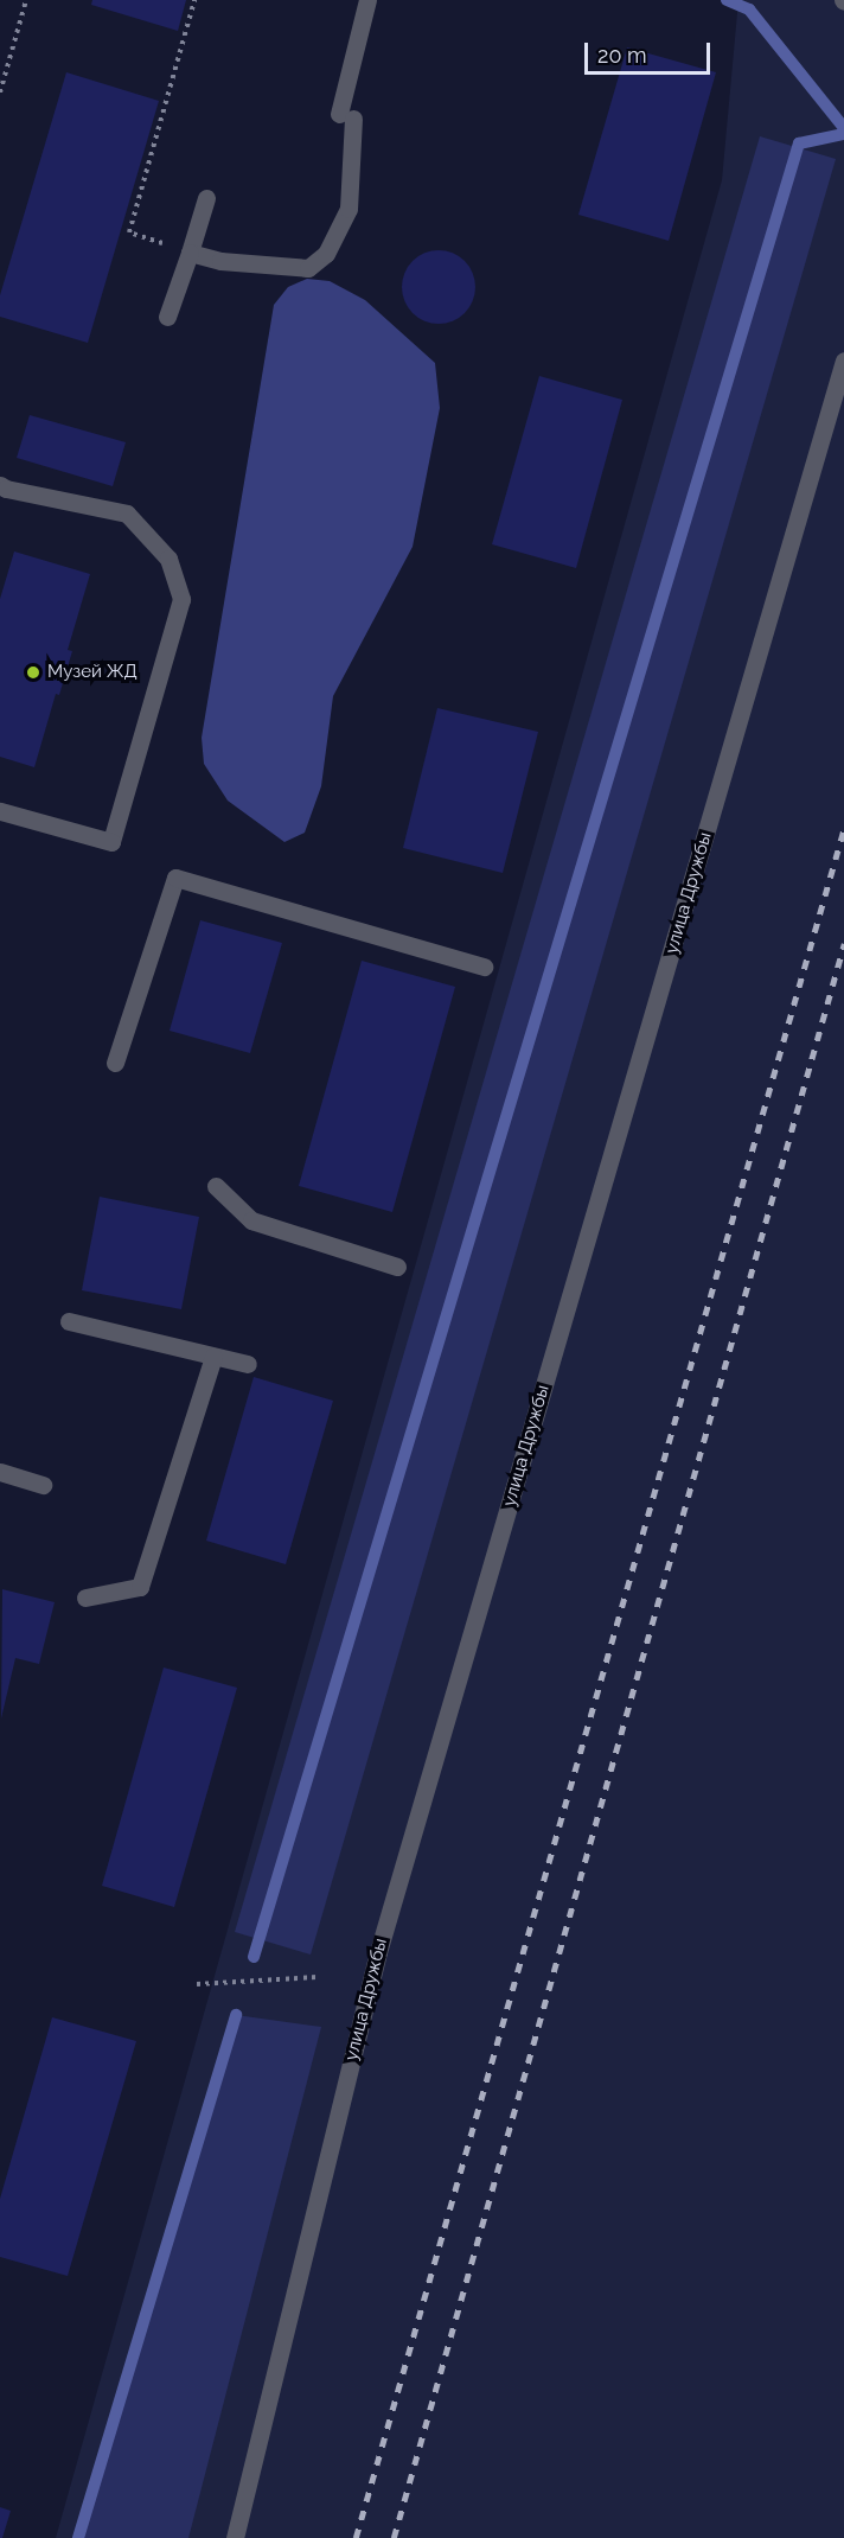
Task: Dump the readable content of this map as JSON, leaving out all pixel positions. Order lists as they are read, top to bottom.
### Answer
{
  "streets": {
    "street": ["улица Дружбы"]
  },
  "places": ["Музей ЖД"],
  "scale_bar": "20 m"
}
